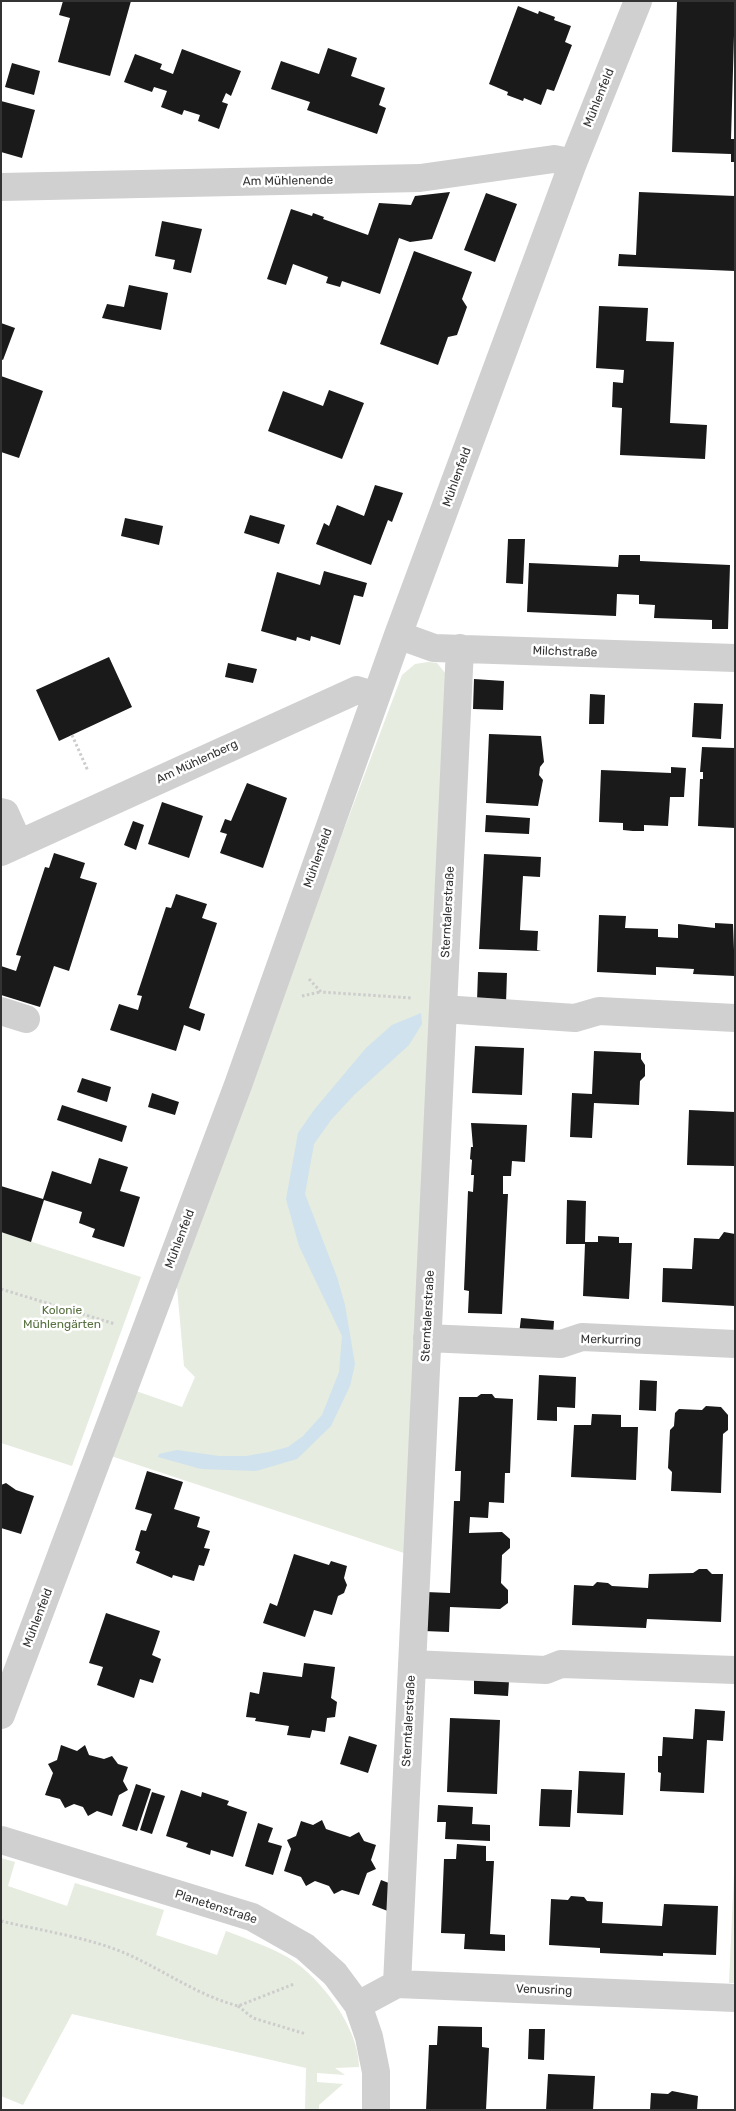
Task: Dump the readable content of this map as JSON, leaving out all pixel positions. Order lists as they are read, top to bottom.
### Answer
{
  "streets": {
    "street": [
      "Mühlenfeld",
      "Am Mühlenende",
      "Milchstraße",
      "Am Mühlenberg",
      "Sterntalerstraße",
      "Merkurring",
      "Planetenstraße",
      "Venusring"
    ]
  },
  "crossings": [
    ["Mühlenfeld", "Am Mühlenende"],
    ["Mühlenfeld", "Milchstraße"],
    ["Mühlenfeld", "Am Mühlenberg"],
    ["Milchstraße", "Sterntalerstraße"],
    ["Sterntalerstraße", "Merkurring"],
    ["Sterntalerstraße", "Venusring"]
  ],
  "parks": ["Kolonie Mühlengärten"]
}
